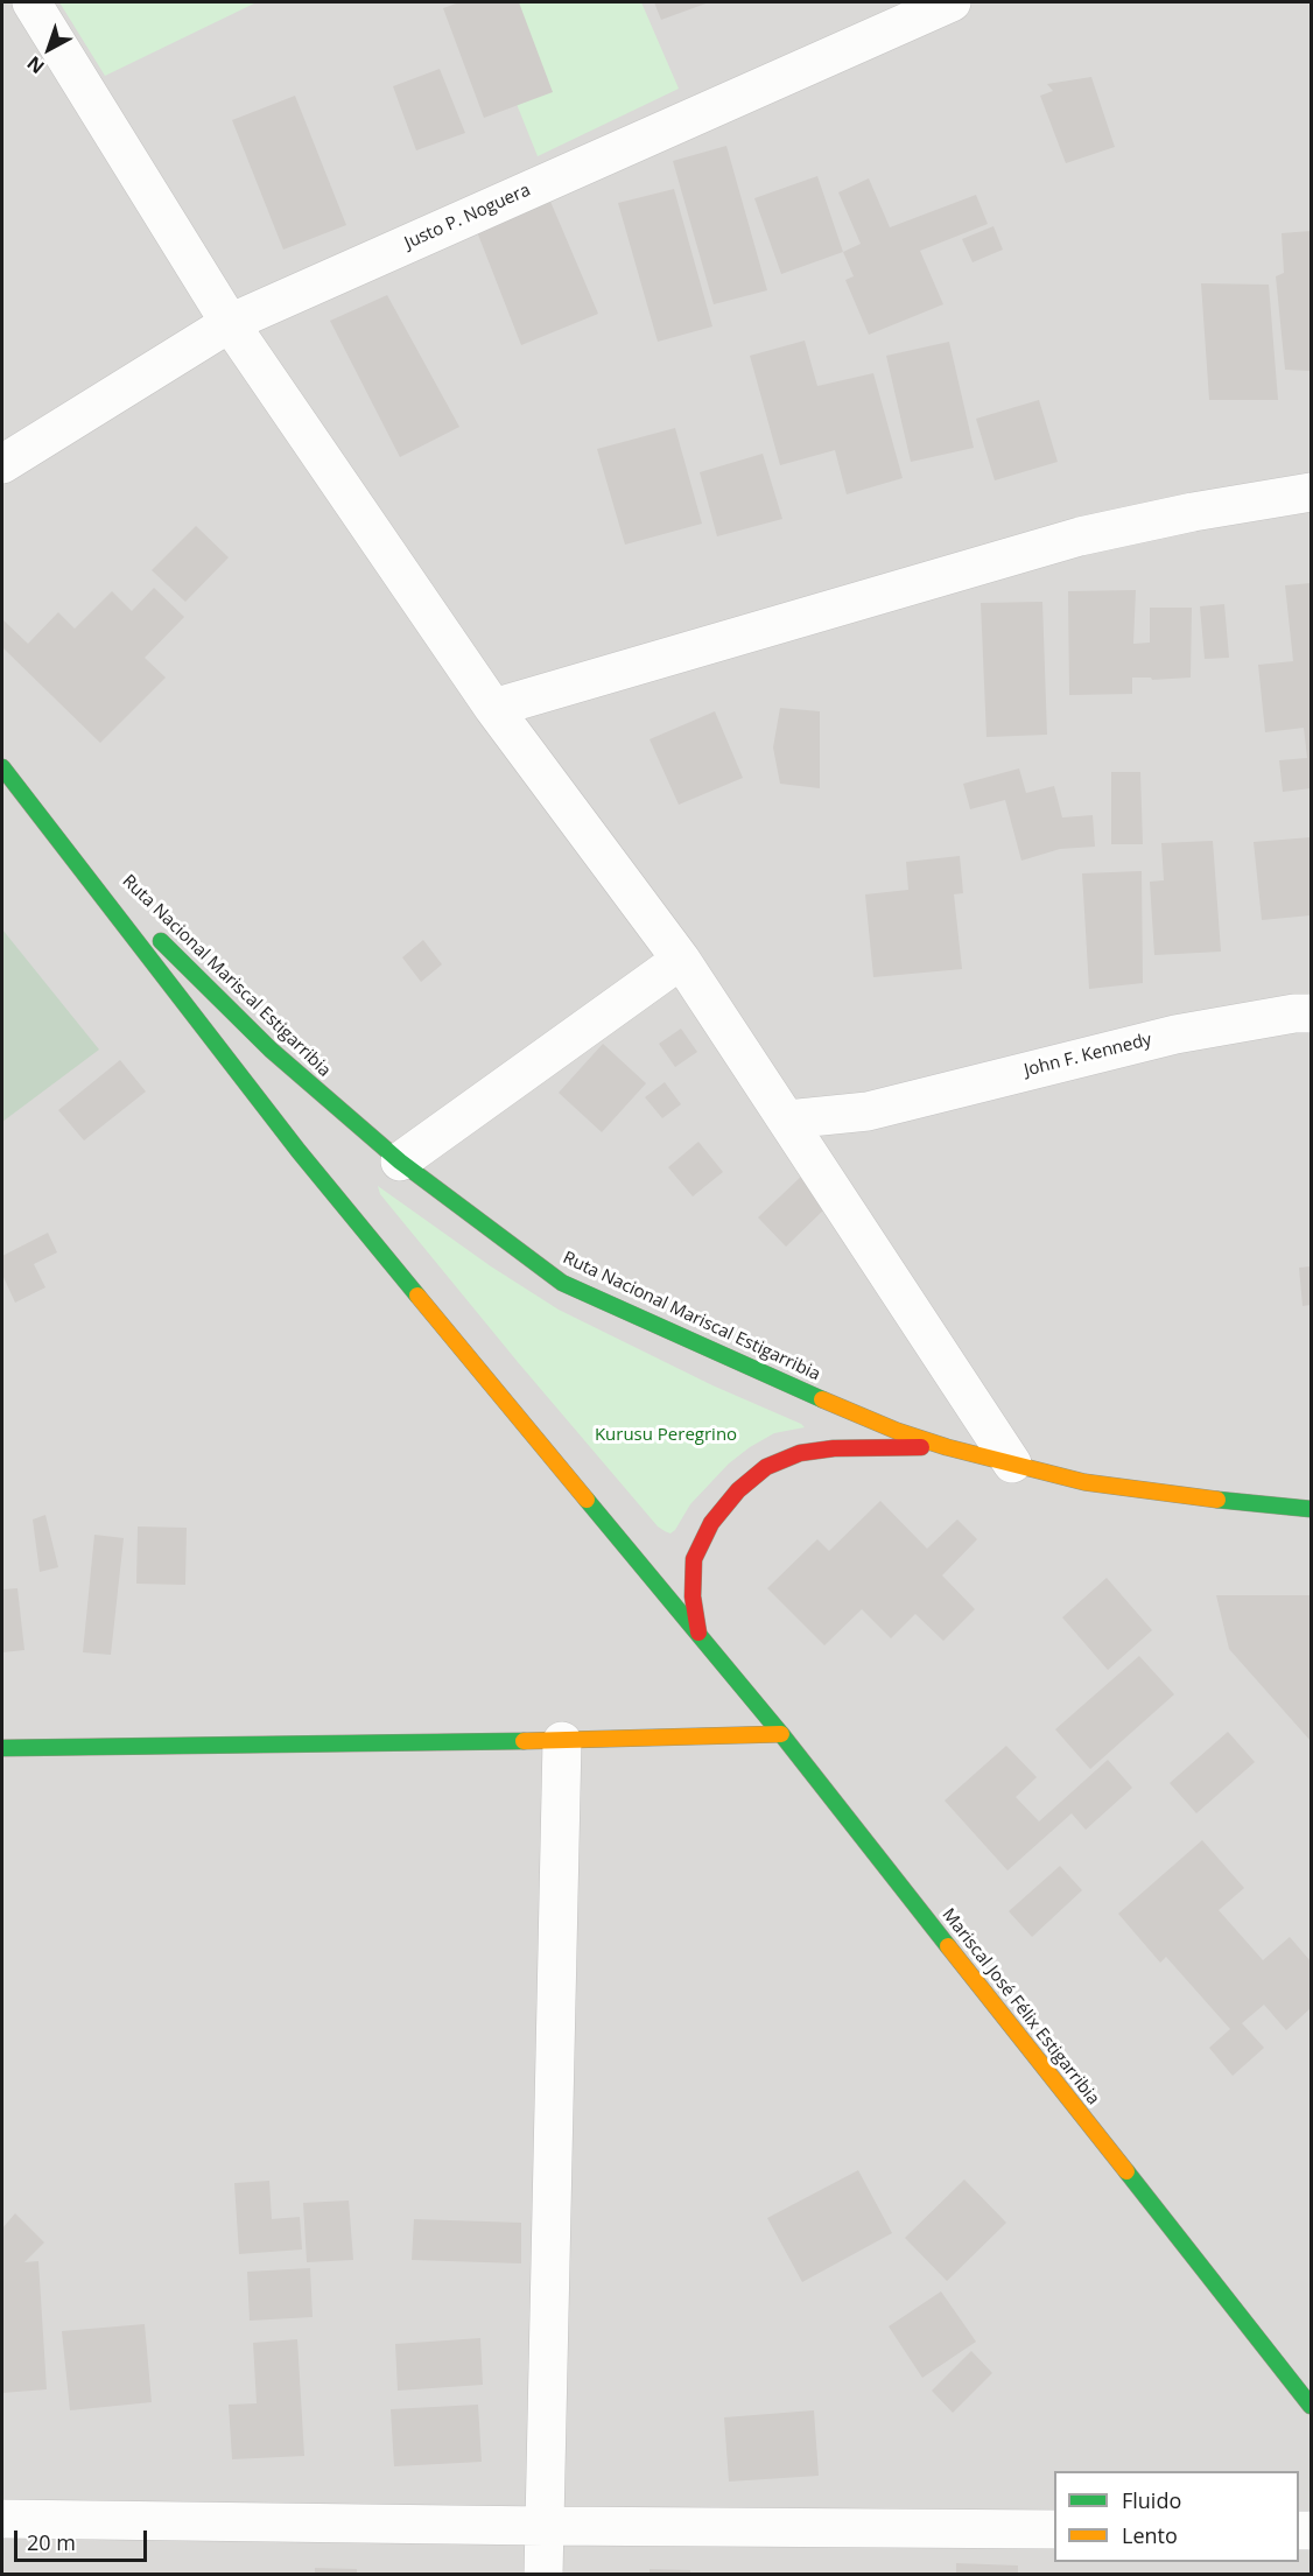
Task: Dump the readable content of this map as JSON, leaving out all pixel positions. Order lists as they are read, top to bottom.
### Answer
{
  "streets": {
    "main road": ["Ruta Nacional Mariscal Estigarribia", "Mariscal José Félix Estigarribia"],
    "street": ["Justo P. Noguera", "John F. Kennedy"]
  },
  "crossings": [
    ["Ruta Nacional Mariscal Estigarribia", "Mariscal José Félix Estigarribia"]
  ],
  "parks": ["Kurusu Peregrino"],
  "legend": ["Fluido", "Lento"],
  "scale_bar": "20 m",
  "north": "bottom left"
}
